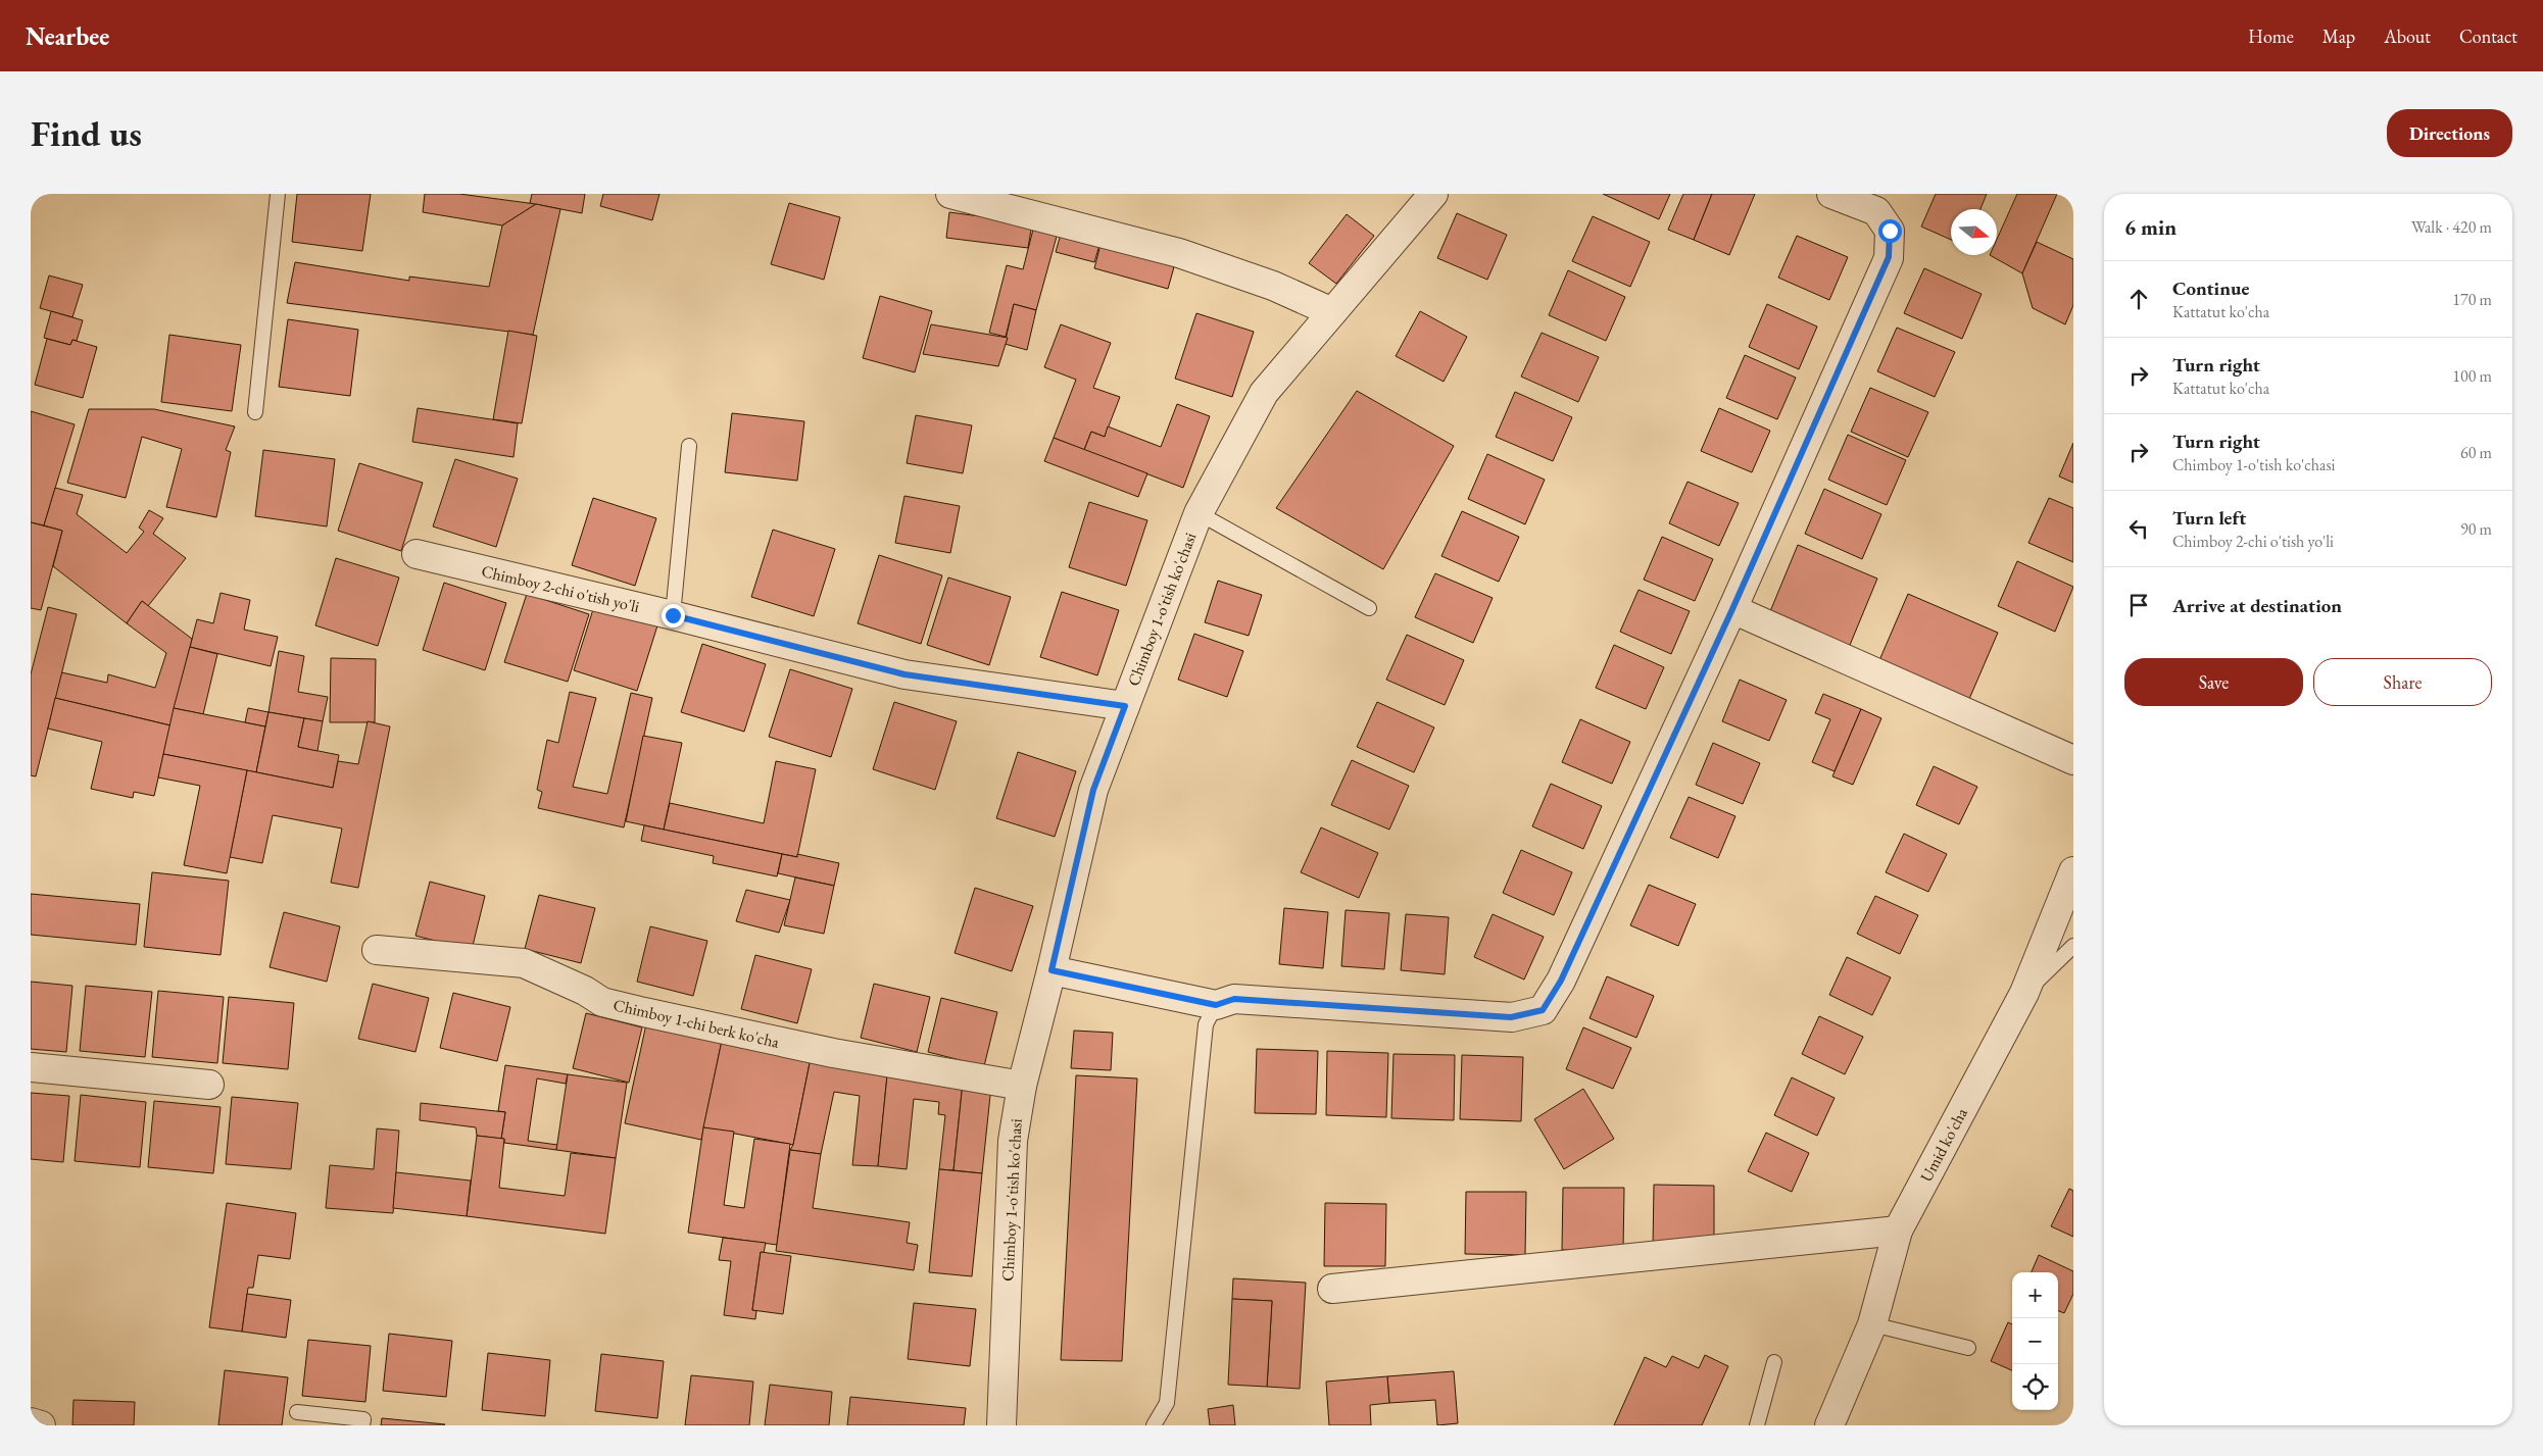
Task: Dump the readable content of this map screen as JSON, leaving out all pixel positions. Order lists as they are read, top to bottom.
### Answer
{
  "streets": {
    "street": [
      "Chimboy 2-chi o'tish yo'li",
      "Chimboy 1-o'tish ko'chasi",
      "Chimboy 1-chi berk ko'cha",
      "Umid ko'cha"
    ]
  },
  "crossings": [
    ["Chimboy 2-chi o'tish yo'li", "Chimboy 1-o'tish ko'chasi"],
    ["Chimboy 1-o'tish ko'chasi", "Chimboy 1-chi berk ko'cha"]
  ],
  "north": "right",
  "page": {
    "header": "Nearbee",
    "nav": [
      "Home",
      "Map",
      "About",
      "Contact"
    ],
    "buttons": [
      "Directions",
      ["Save", "Share"]
    ],
    "title": "Find us",
    "heading": ["6 min", "Walk · 420 m"],
    "list": [
      ["Continue", "Kattatut ko'cha", "170 m"],
      ["Turn right", "Kattatut ko'cha", "100 m"],
      ["Turn right", "Chimboy 1-o'tish ko'chasi", "60 m"],
      ["Turn left", "Chimboy 2-chi o'tish yo'li", "90 m"],
      "Arrive at destination"
    ],
    "map_buttons": ["+", "−"]
  }
}
